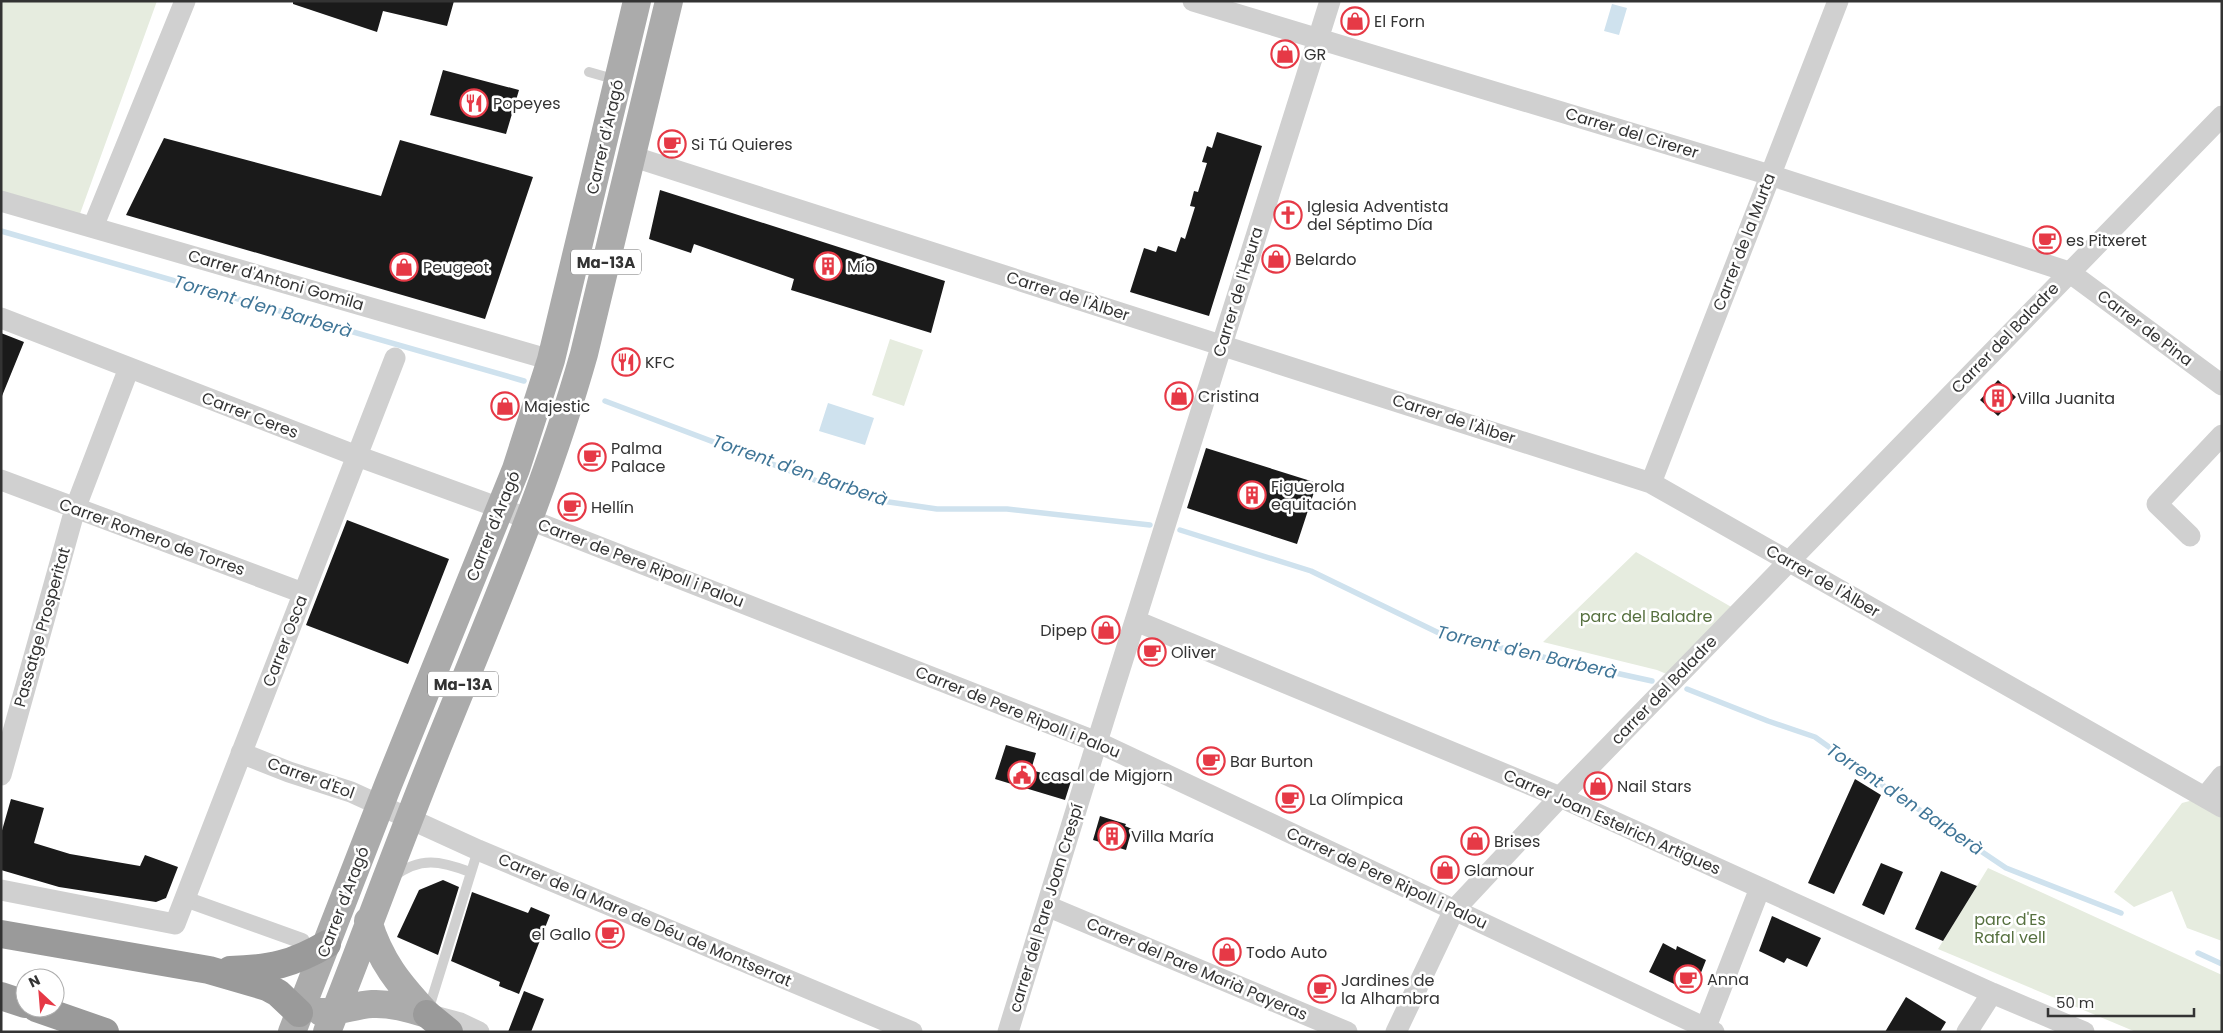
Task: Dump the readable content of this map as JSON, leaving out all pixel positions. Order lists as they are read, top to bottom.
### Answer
{
  "streets": {
    "main road": ["Carrer d'Aragó", "Ma-13A"],
    "street": [
      "Carrer del Cirerer",
      "Carrer de la Murta",
      "Carrer d'Antoni Gomila",
      "Carrer de l'Heura",
      "Carrer de l'Àlber",
      "Carrer de Pina",
      "Carrer del Baladre",
      "Carrer Ceres",
      "Carrer Romero de Torres",
      "Carrer de Pere Ripoll i Palou",
      "Passatge Prosperitat",
      "Carrer Osca",
      "carrer del Baladre",
      "Carrer d'Eol",
      "Carrer Joan Estelrich Artigues",
      "carrer del Pare Joan Crespí",
      "Carrer de la Mare de Déu de Montserrat",
      "Carrer del Pare Marià Payeras"
    ]
  },
  "crossings": [
    ["Carrer del Cirerer", "Carrer de la Murta"],
    ["Carrer del Cirerer", "Carrer de l'Heura"],
    ["Carrer del Cirerer", "Carrer de Pina"],
    ["Carrer del Cirerer", "Carrer del Baladre"],
    ["Carrer d'Aragó", "Carrer d'Antoni Gomila"],
    ["Carrer d'Aragó", "Carrer de l'Àlber"],
    ["Carrer d'Aragó", "Carrer Ceres"],
    ["Carrer d'Aragó", "Carrer de Pere Ripoll i Palou"],
    ["Carrer d'Aragó", "Carrer d'Eol"],
    ["Carrer d'Aragó", "Carrer de la Mare de Déu de Montserrat"],
    ["Carrer de la Murta", "Carrer de l'Àlber"],
    ["Carrer de l'Heura", "Carrer de l'Àlber"],
    ["Carrer de l'Heura", "carrer del Pare Joan Crespí"],
    ["Carrer de l'Àlber", "Carrer del Baladre"],
    ["Carrer de l'Àlber", "carrer del Baladre"],
    ["Carrer de Pina", "Carrer del Baladre"],
    ["Carrer del Baladre", "carrer del Baladre"],
    ["Carrer Ceres", "Carrer de Pere Ripoll i Palou"],
    ["Carrer Ceres", "Passatge Prosperitat"],
    ["Carrer Ceres", "Carrer Osca"],
    ["Carrer Romero de Torres", "Passatge Prosperitat"],
    ["Carrer Romero de Torres", "Carrer Osca"],
    ["Carrer de Pere Ripoll i Palou", "carrer del Baladre"],
    ["Carrer de Pere Ripoll i Palou", "carrer del Pare Joan Crespí"],
    ["Carrer Osca", "Carrer d'Eol"],
    ["carrer del Baladre", "Carrer Joan Estelrich Artigues"],
    ["Carrer d'Eol", "Carrer de la Mare de Déu de Montserrat"],
    ["Carrer Joan Estelrich Artigues", "carrer del Pare Joan Crespí"],
    ["carrer del Pare Joan Crespí", "Carrer del Pare Marià Payeras"]
  ],
  "water": ["Torrent d'en Barberà"],
  "parks": ["parc del Baladre", "parc d'Es Rafal vell"],
  "places": {
    "shop": [
      "El Forn",
      "GR",
      "Belardo",
      "Peugeot",
      "Cristina",
      "Majestic",
      "Dipep",
      "Nail Stars",
      "Brises",
      "Glamour",
      "Todo Auto"
    ],
    "restaurant": ["Popeyes", "KFC"],
    "cafe": [
      "Si Tú Quieres",
      "es Pitxeret",
      "Palma Palace",
      "Hellín",
      "Oliver",
      "Bar Burton",
      "La Olímpica",
      "el Gallo",
      "Anna",
      "Jardines de la Alhambra"
    ],
    "church": ["Iglesia Adventista del Séptimo Día"],
    "building": [
      "Mío",
      "Villa Juanita",
      "Figuerola equitación",
      "Villa María"
    ],
    "public building": ["casal de Migjorn"]
  },
  "scale_bar": "50 m",
  "north": "top left"
}
